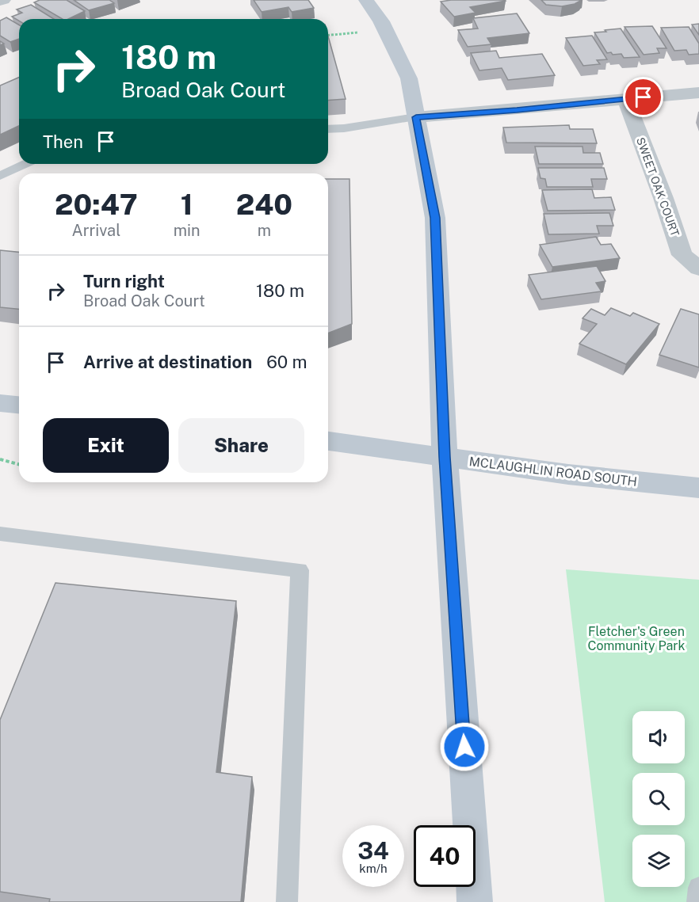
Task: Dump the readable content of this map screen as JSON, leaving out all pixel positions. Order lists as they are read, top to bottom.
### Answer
{
  "streets": {
    "street": ["SWEET OAK COURT", "MCLAUGHLIN ROAD SOUTH"]
  },
  "parks": ["Fletcher's Green Community Park"],
  "page": {
    "turn": ["180 m", "Broad Oak Court"],
    "then": "Then",
    "eta": [
      "20:47",
      "Arrival",
      "1",
      "min",
      "240",
      "m"
    ],
    "list": [
      {
        "name": "Turn right",
        "note": "Broad Oak Court",
        "value": "180 m"
      },
      {
        "name": "Arrive at destination",
        "value": "60 m"
      }
    ],
    "buttons": ["Exit", "Share"],
    "speed": "34 km/h",
    "limit": "40"
  }
}
